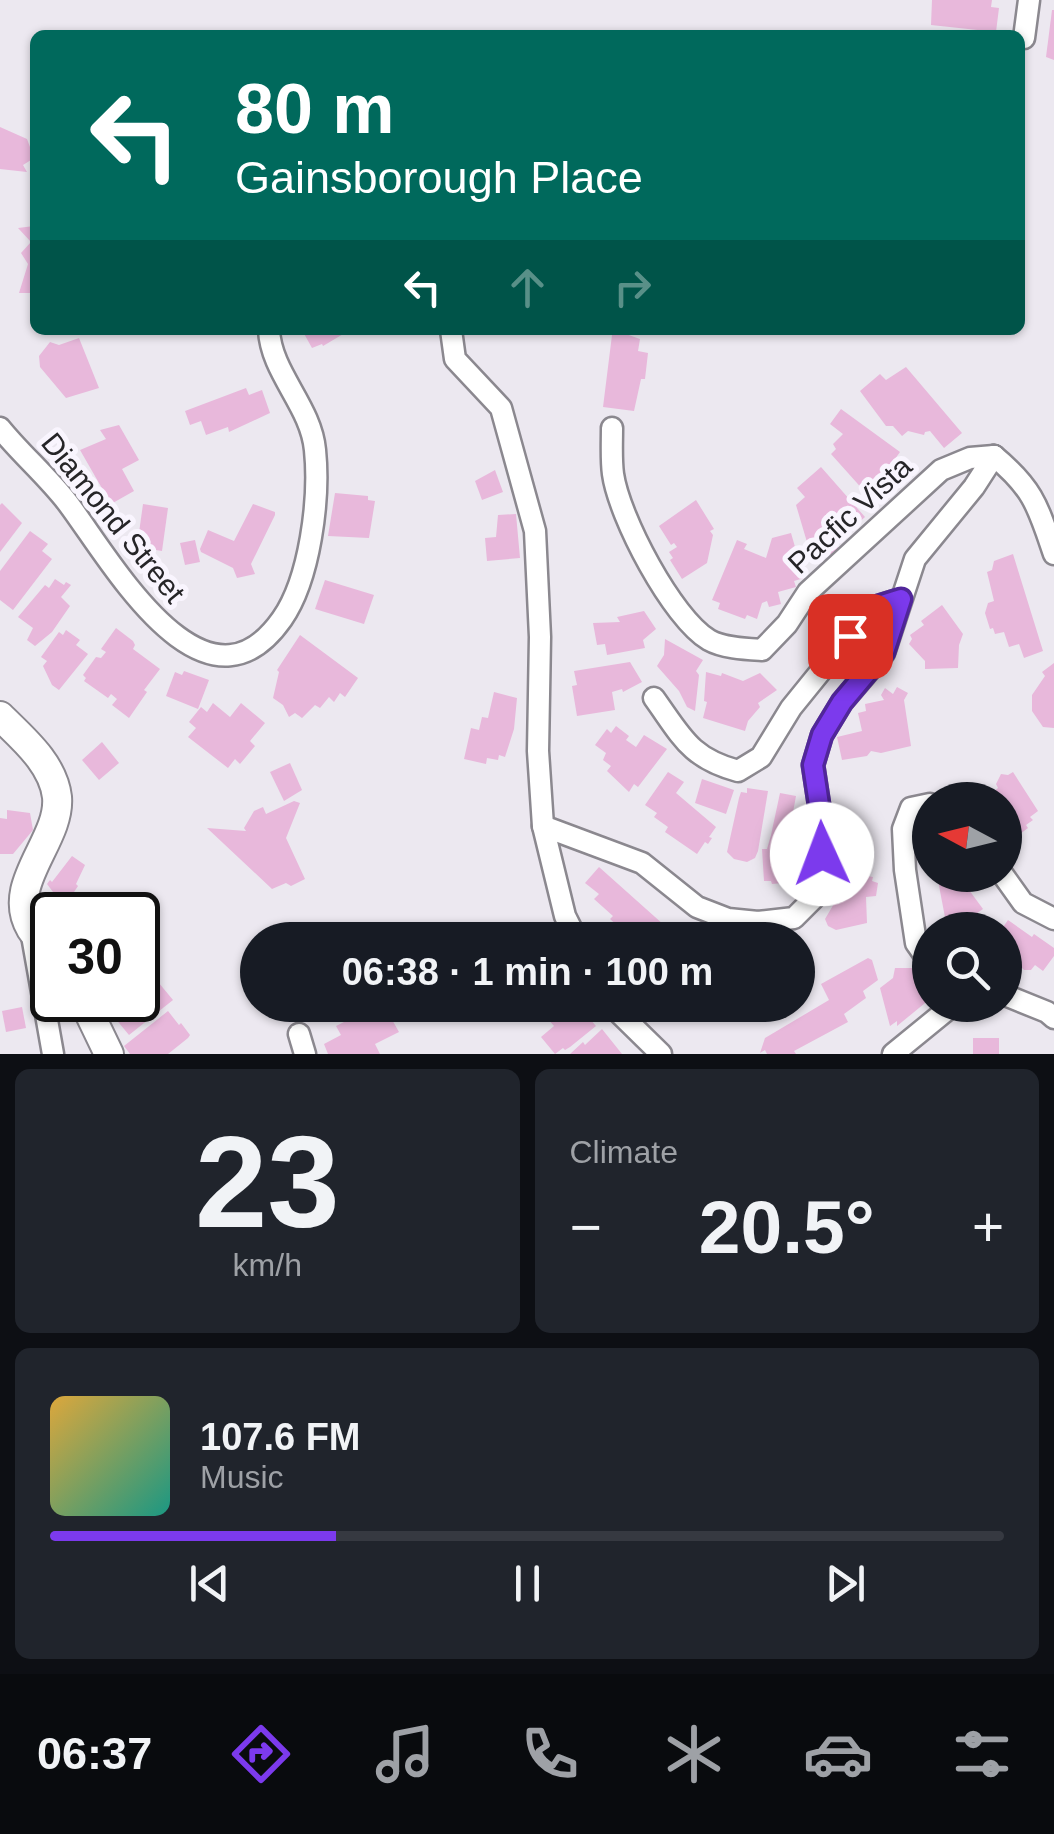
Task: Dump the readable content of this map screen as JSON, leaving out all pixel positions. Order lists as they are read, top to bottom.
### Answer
{
  "streets": {
    "street": ["Pacfic Vista", "Diamond Street"]
  },
  "north": "left",
  "page": {
    "turn": ["80 m", "Gainsborough Place"],
    "limit": "30",
    "trip": "06:38 · 1 min · 100 m",
    "tile": [
      ["23", "km/h"],
      "Climate"
    ],
    "heat": ["−", "20.5°", "+"],
    "song": ["107.6 FM", "Music"],
    "tabs": "06:37"
  }
}
